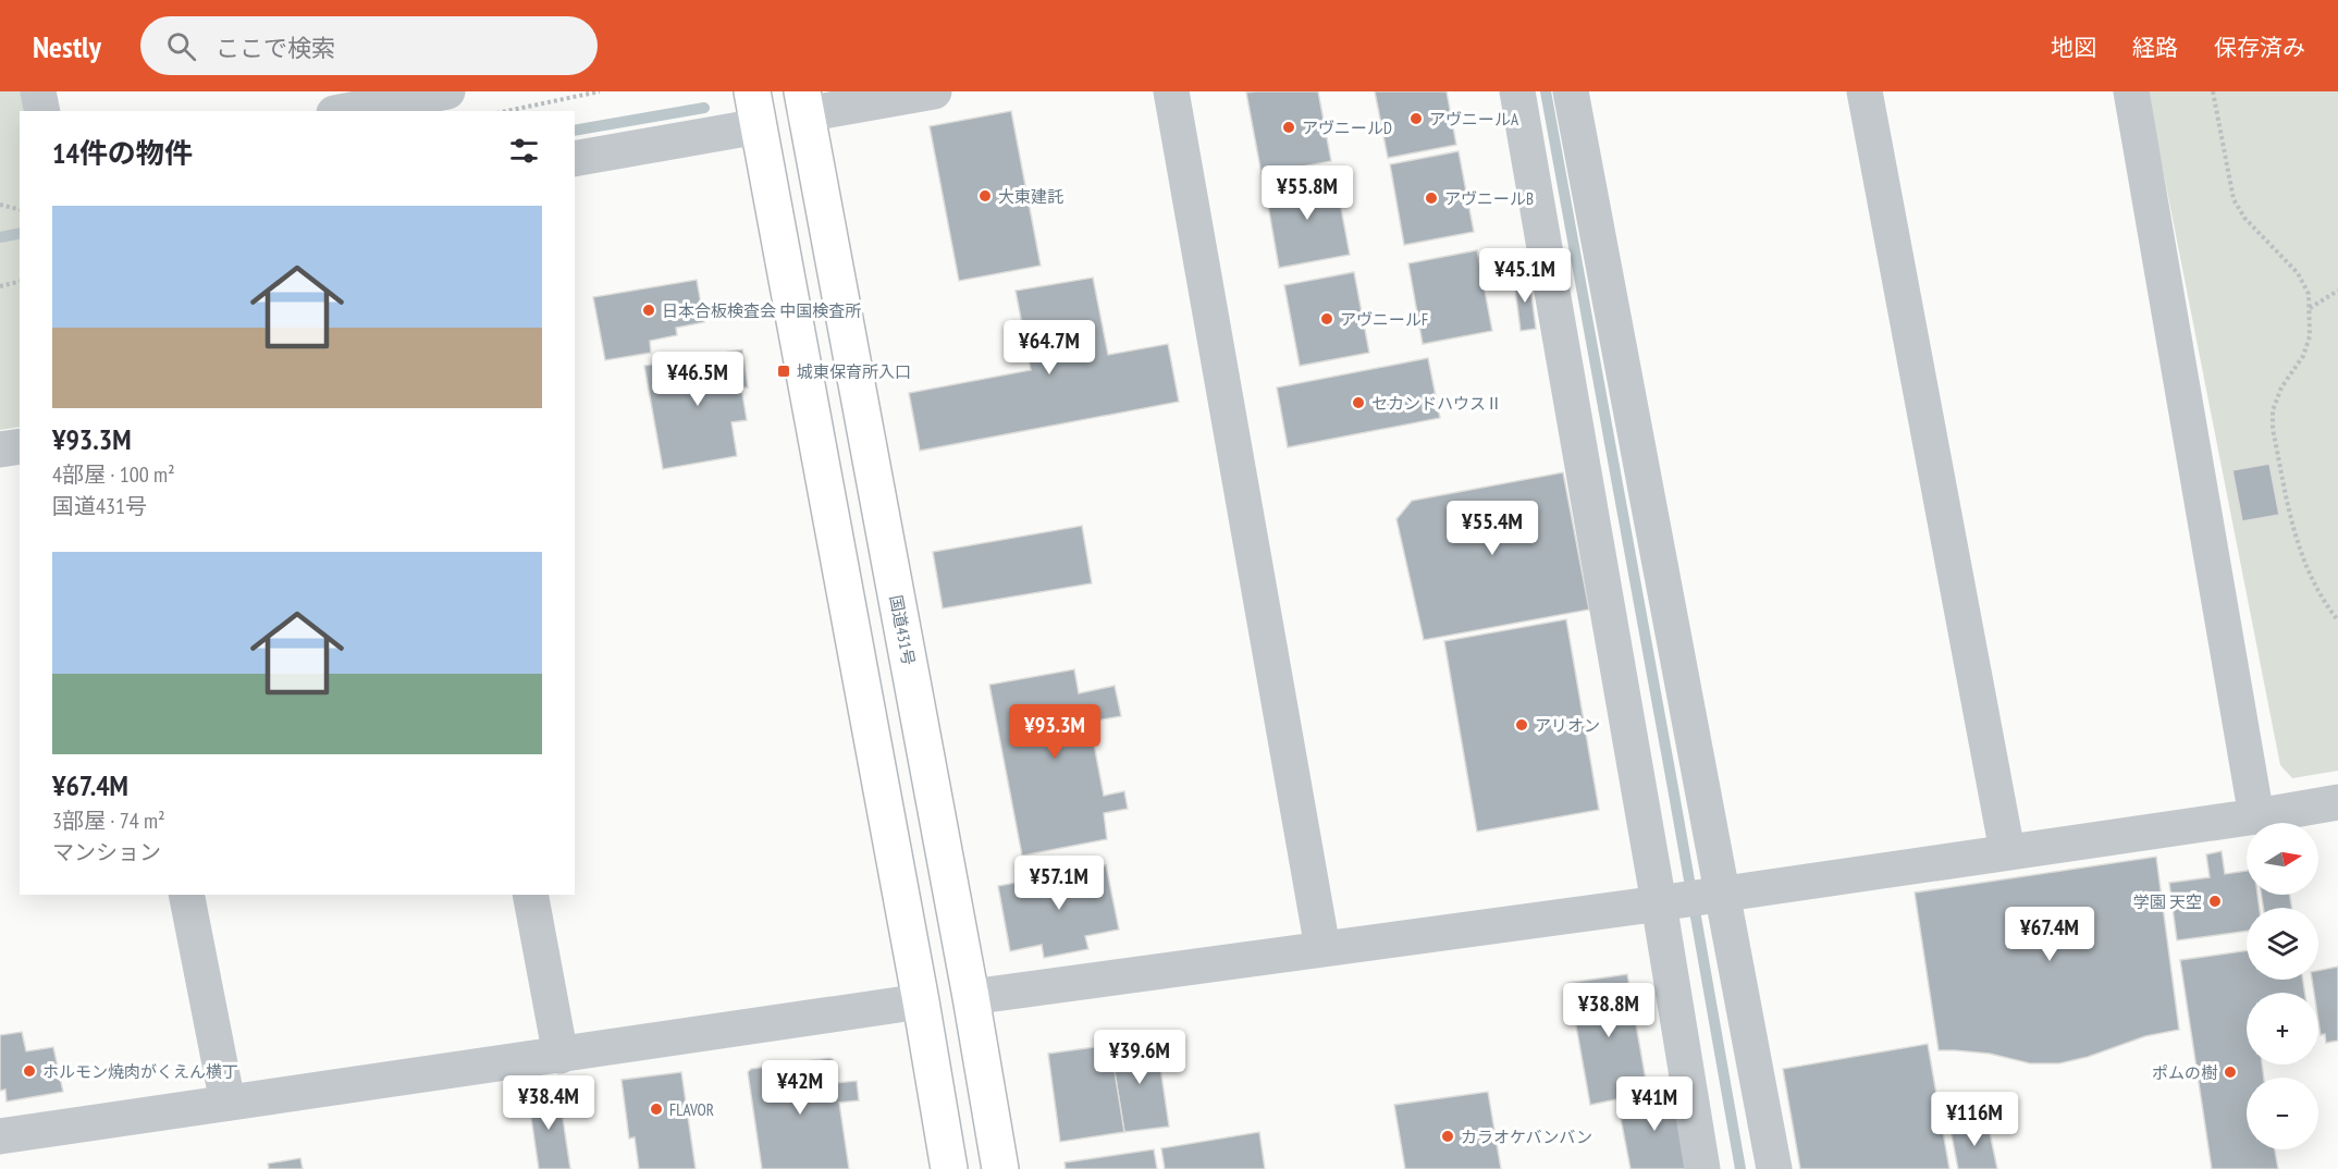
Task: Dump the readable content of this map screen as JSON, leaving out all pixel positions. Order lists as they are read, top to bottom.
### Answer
{
  "streets": {
    "highway": ["国道431号"]
  },
  "places": {
    "other": [
      "アヴニールA",
      "アヴニールD",
      "大東建託",
      "アヴニールB",
      "日本合板検査会 中国検査所",
      "アヴニールF",
      "セカンドハウスⅡ",
      "アリオン",
      "学園 天空",
      "ホルモン焼肉がくえん横丁",
      "ポムの樹",
      "FLAVOR",
      "カラオケバンバン"
    ],
    "transit": ["城東保育所入口"]
  },
  "north": "right",
  "page": {
    "header": "Nestly",
    "search": "ここで検索",
    "nav": ["地図", "経路", "保存済み"],
    "heading": "14件の物件",
    "price": [
      "¥55.8M",
      "¥45.1M",
      "¥64.7M",
      "¥46.5M",
      "¥55.4M",
      "¥93.3M",
      "¥57.1M",
      "¥67.4M",
      "¥38.8M",
      "¥39.6M",
      "¥42M",
      "¥38.4M",
      "¥41M",
      "¥116M"
    ],
    "list": [
      {
        "name": "¥93.3M",
        "note": "4部屋 · 100 m² · 国道431号"
      },
      {
        "name": "¥67.4M",
        "note": "3部屋 · 74 m² · マンション"
      }
    ],
    "map_buttons": ["+", "−"]
  }
}
